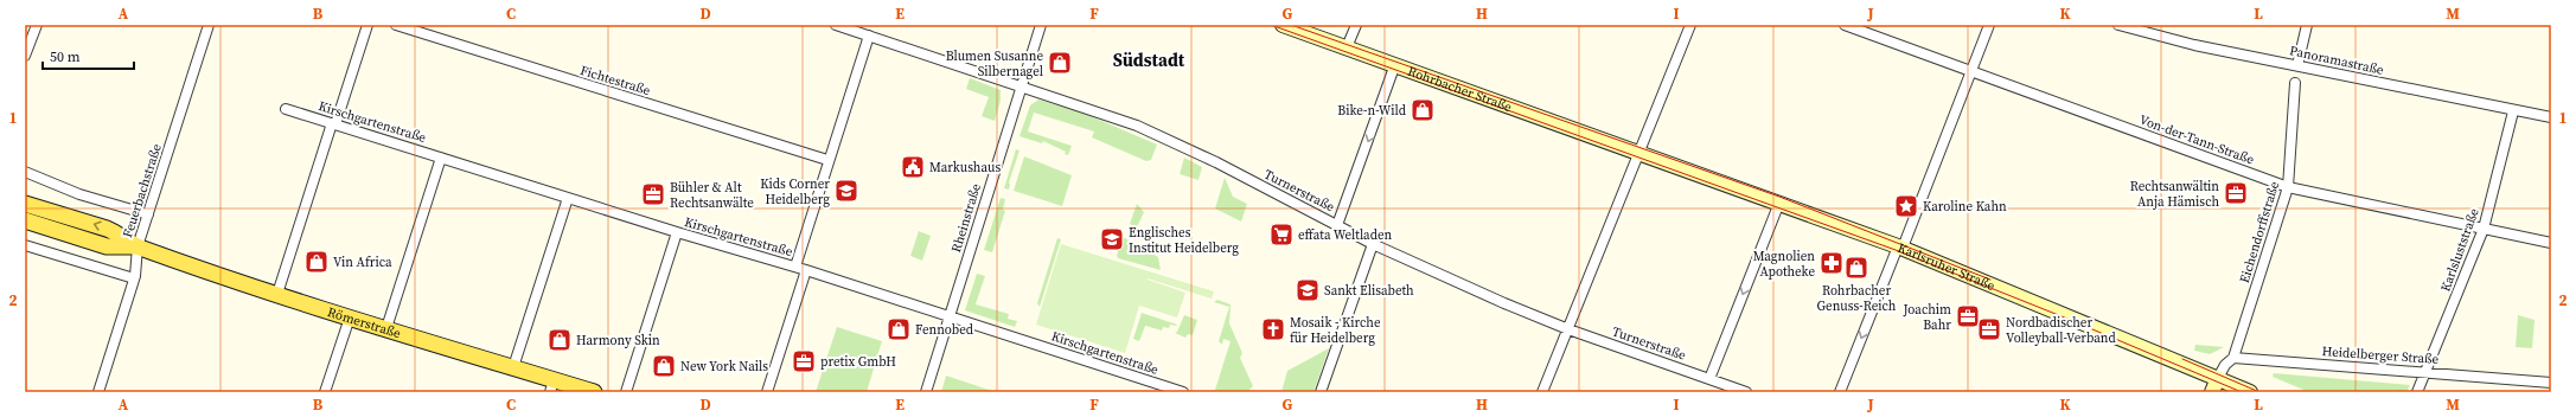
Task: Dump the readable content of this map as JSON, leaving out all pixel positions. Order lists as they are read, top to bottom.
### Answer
{
  "streets": {
    "main road": ["Rohrbacher Straße", "Karlsruher Straße", "Römerstraße"],
    "street": [
      "Panoramastraße",
      "Fichtestraße",
      "Kirschgartenstraße",
      "Von-der-Tann-Straße",
      "Feuerbachstraße",
      "Turnerstraße",
      "Rheinstraße",
      "Eichendorffstraße",
      "Karlsluststraße",
      "Heidelberger Straße"
    ]
  },
  "crossings": [
    ["Panoramastraße", "Karlsluststraße"],
    ["Rohrbacher Straße", "Karlsruher Straße"],
    ["Kirschgartenstraße", "Rheinstraße"],
    ["Von-der-Tann-Straße", "Eichendorffstraße"],
    ["Von-der-Tann-Straße", "Karlsluststraße"],
    ["Feuerbachstraße", "Römerstraße"],
    ["Turnerstraße", "Rheinstraße"],
    ["Eichendorffstraße", "Heidelberger Straße"],
    ["Karlsluststraße", "Heidelberger Straße"]
  ],
  "districts": ["Südstadt"],
  "places": {
    "shop": [
      "Blumen Susanne Silbernagel",
      "Bike-n-Wild",
      "Vin Africa",
      "Rohrbacher Genuss-Reich",
      "Fennobed",
      "Harmony Skin",
      "New York Nails"
    ],
    "public building": ["Markushaus"],
    "school or university": ["Kids Corner Heidelberg", "Englisches Institut Heidelberg", "Sankt Elisabeth"],
    "office": [
      "Rechtsanwältin Anja Hämisch",
      "Bühler & Alt Rechtsanwälte",
      "Joachim Bahr",
      "Nordbadischer Volleyball-Verband",
      "pretix GmbH"
    ],
    "place": ["Karoline Kahn"],
    "supermarket": ["effata Weltladen"],
    "pharmacy": ["Magnolien Apotheke"],
    "church": ["Mosaik - Kirche für Heidelberg"]
  },
  "scale_bar": "50 m",
  "grid": {
    "columns": [
      "A",
      "B",
      "C",
      "D",
      "E",
      "F",
      "G",
      "H",
      "I",
      "J",
      "K",
      "L",
      "M"
    ],
    "rows": ["1", "2"]
  }
}
